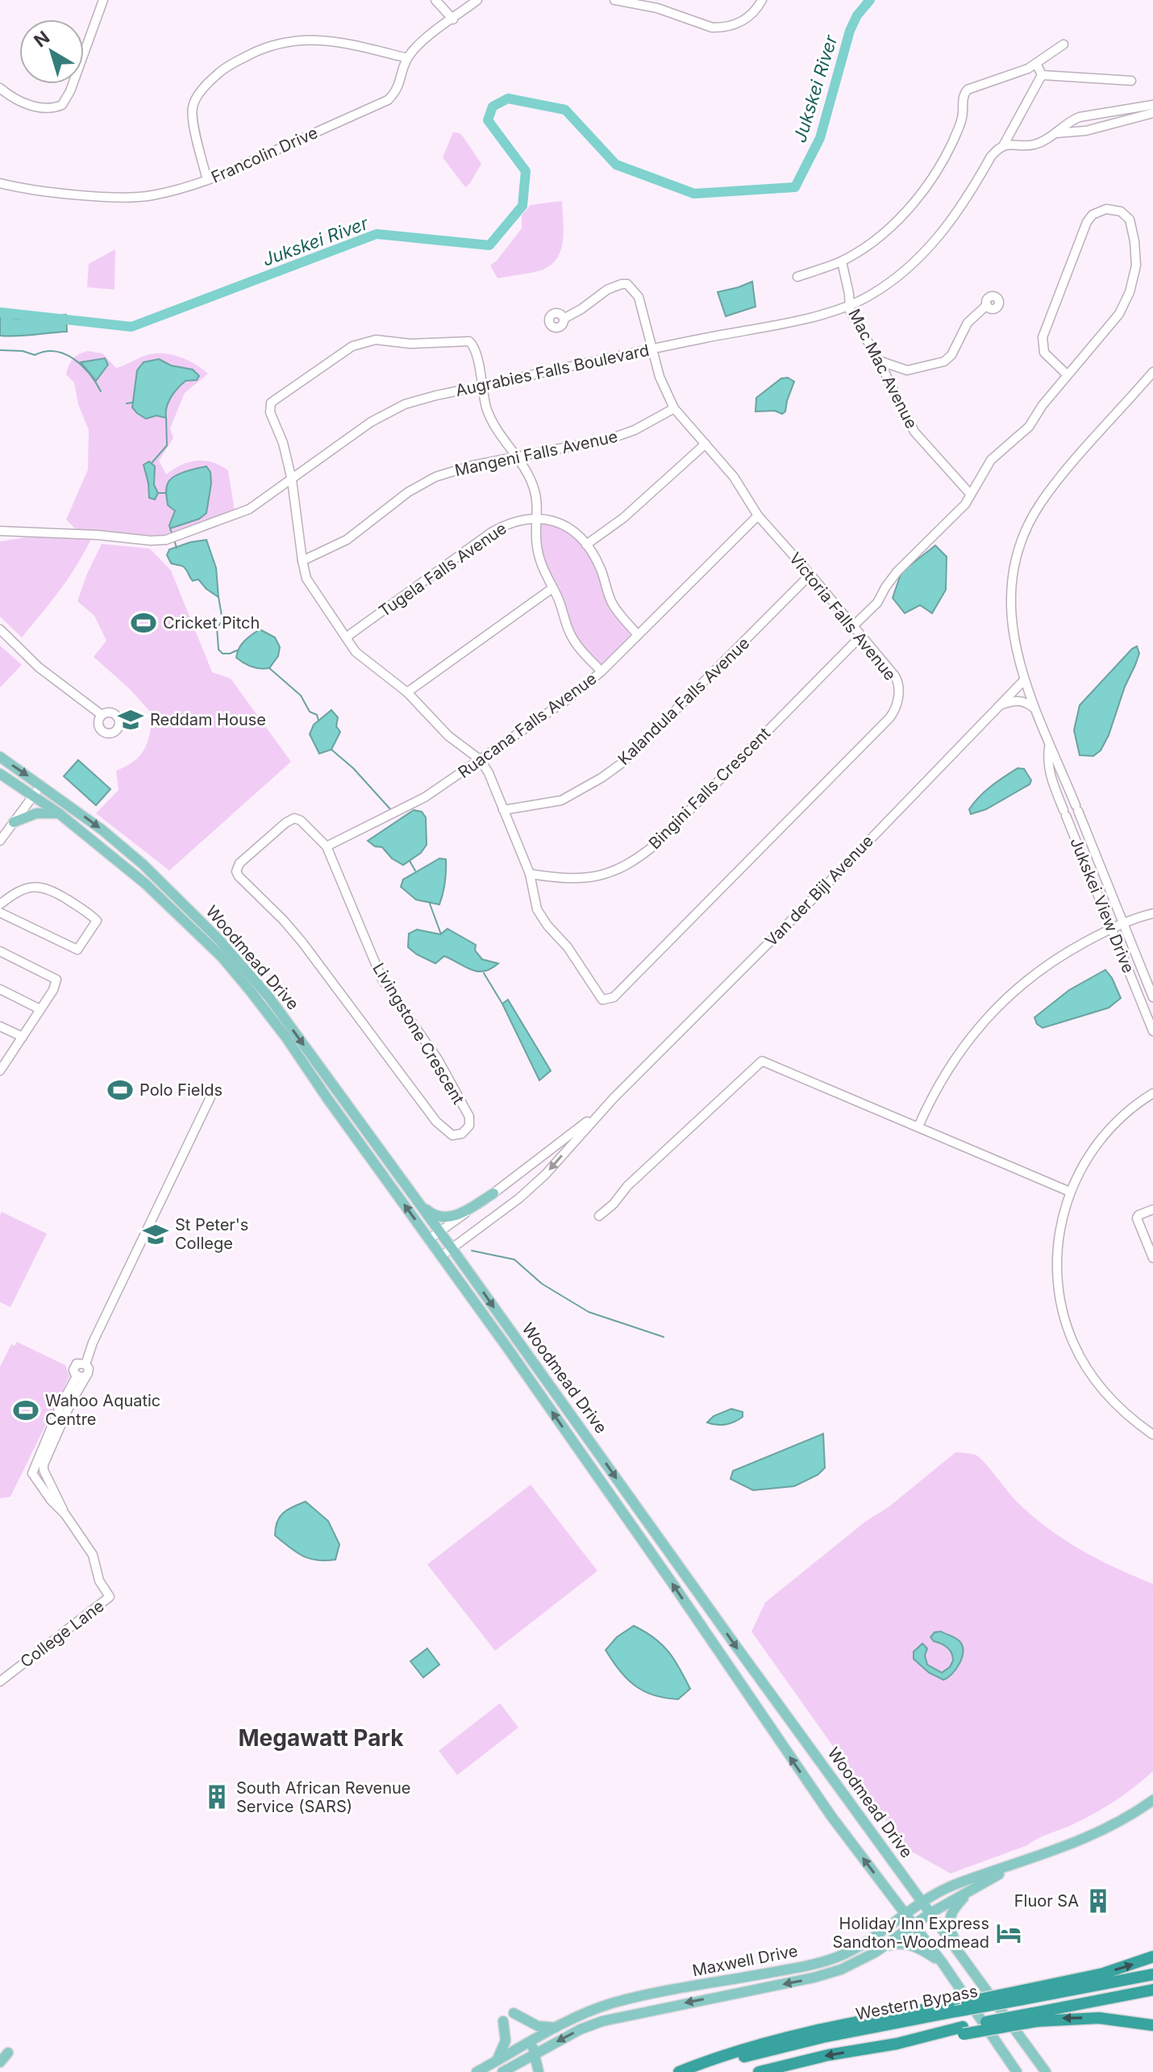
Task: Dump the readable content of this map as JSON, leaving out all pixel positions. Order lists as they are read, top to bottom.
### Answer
{
  "streets": {
    "highway": ["Western Bypass"],
    "main road": ["Woodmead Drive", "Maxwell Drive"],
    "street": [
      "Francolin Drive",
      "Mac Mac Avenue",
      "Augrabies Falls Boulevard",
      "Mangeni Falls Avenue",
      "Tugela Falls Avenue",
      "Victoria Falls Avenue",
      "Kalandula Falls Avenue",
      "Ruacana Falls Avenue",
      "Bingini Falls Crescent",
      "Van der Bijl Avenue",
      "Jukskei View Drive",
      "Livingstone Crescent",
      "College Lane"
    ]
  },
  "crossings": [
    ["Mac Mac Avenue", "Augrabies Falls Boulevard"],
    ["Augrabies Falls Boulevard", "Victoria Falls Avenue"],
    ["Mangeni Falls Avenue", "Victoria Falls Avenue"],
    ["Victoria Falls Avenue", "Kalandula Falls Avenue"],
    ["Victoria Falls Avenue", "Ruacana Falls Avenue"],
    ["Victoria Falls Avenue", "Bingini Falls Crescent"],
    ["Ruacana Falls Avenue", "Livingstone Crescent"],
    ["Van der Bijl Avenue", "Jukskei View Drive"],
    ["Van der Bijl Avenue", "Woodmead Drive"],
    ["Woodmead Drive", "Maxwell Drive"]
  ],
  "districts": ["Megawatt Park"],
  "water": ["Jukskei River"],
  "places": {
    "sports": ["Cricket Pitch", "Polo Fields", "Wahoo Aquatic Centre"],
    "school or university": ["Reddam House", "St Peter's College"],
    "building": ["South African Revenue Service (SARS)", "Fluor SA"],
    "hotel": ["Holiday Inn Express Sandton-Woodmead"]
  },
  "north": "top left"
}
